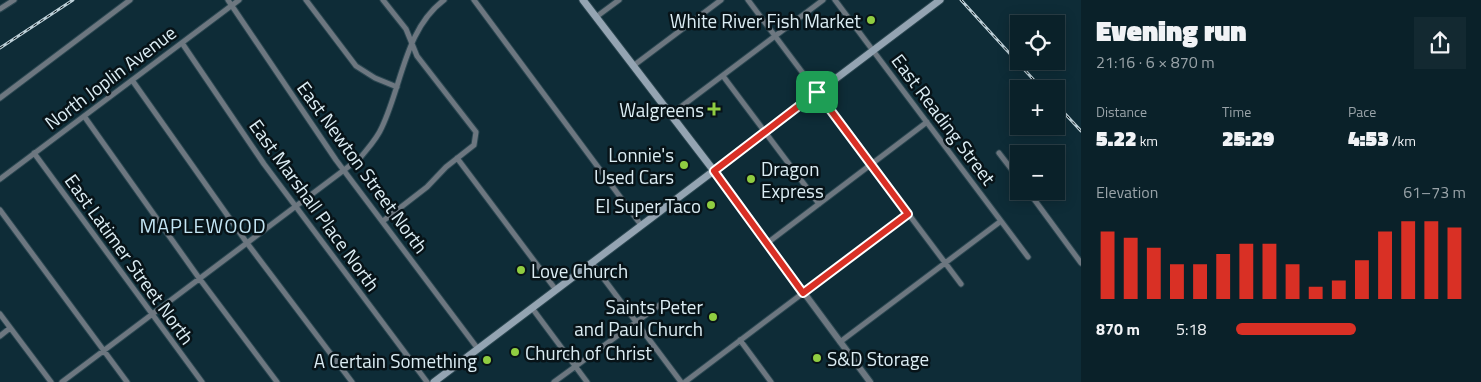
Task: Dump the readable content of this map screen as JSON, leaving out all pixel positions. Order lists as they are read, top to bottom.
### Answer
{
  "streets": {
    "street": [
      "North Joplin Avenue",
      "East Reading Street",
      "East Newton Street North",
      "East Marshall Place North",
      "East Latimer Street North"
    ]
  },
  "crossings": [
    ["North Joplin Avenue", "East Newton Street North"],
    ["North Joplin Avenue", "East Marshall Place North"],
    ["North Joplin Avenue", "East Latimer Street North"]
  ],
  "districts": ["MAPLEWOOD"],
  "places": {
    "other": [
      "White River Fish Market",
      "Lonnie's Used Cars",
      "Dragon Express",
      "El Super Taco",
      "Love Church",
      "Saints Peter and Paul Church",
      "Church of Christ",
      "S&D Storage",
      "A Certain Something"
    ],
    "health": ["Walgreens"]
  },
  "page": {
    "heading": ["Evening run", "21:16 · 6 × 870 m"],
    "map_buttons": ["+", "−"],
    "stats": [
      ["Distance", "5.22 km"],
      ["Time", "25:29"],
      ["Pace", "4:53 /km"]
    ],
    "chart": ["Elevation", "61–73 m"],
    "list": [
      {
        "name": "870 m",
        "note": "5:18"
      }
    ]
  }
}
